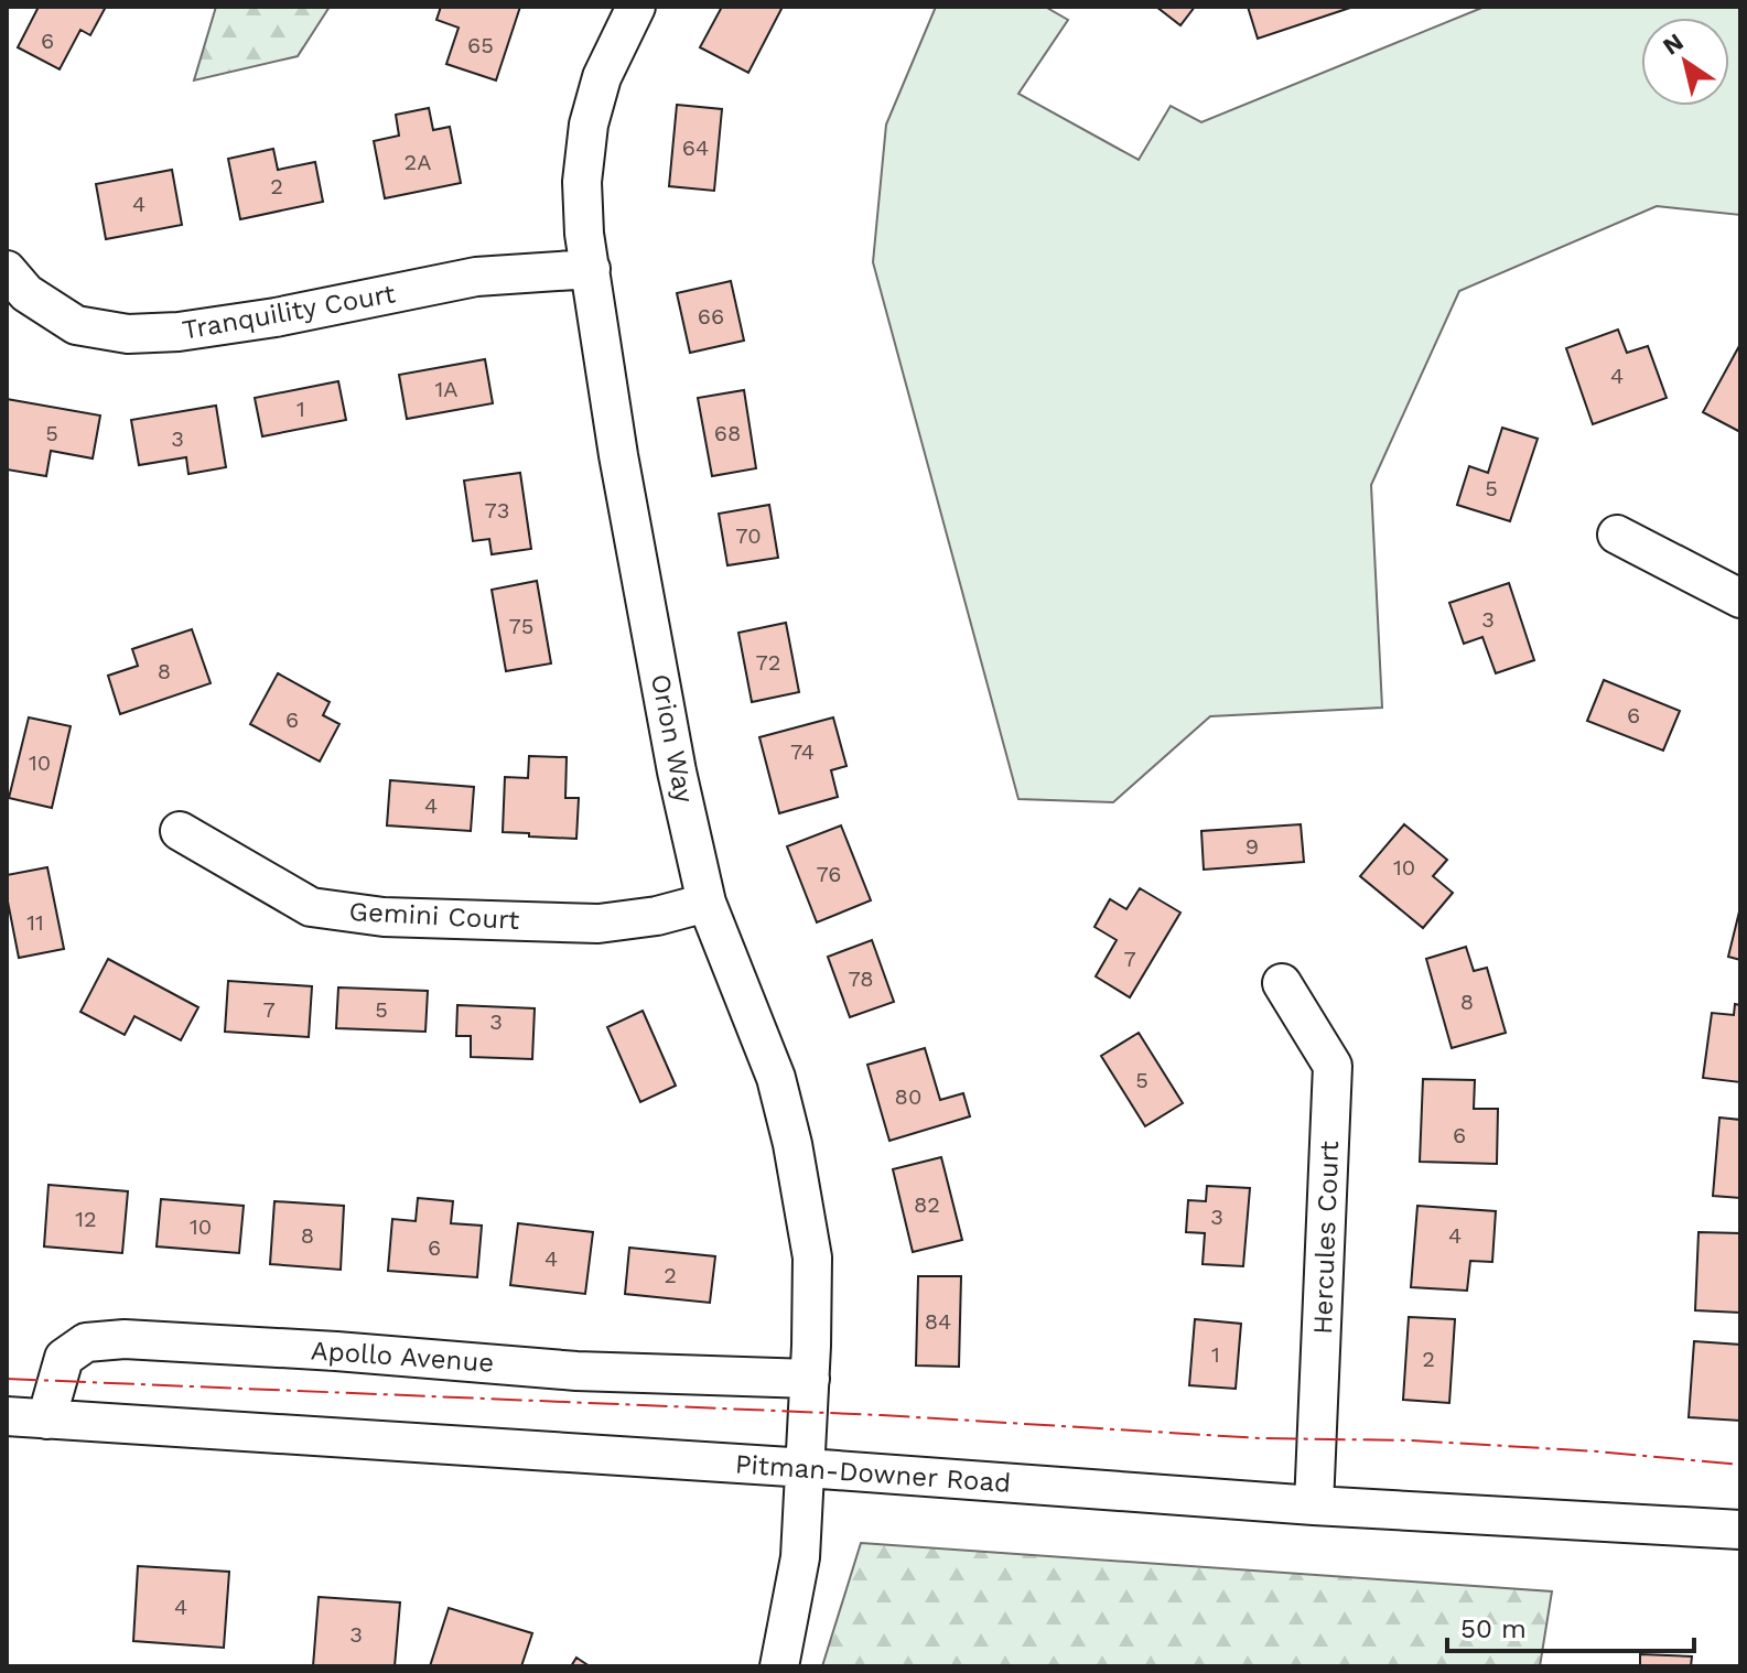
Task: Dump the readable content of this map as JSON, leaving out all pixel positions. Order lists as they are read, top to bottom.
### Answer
{
  "streets": {
    "street": [
      "Tranquility Court",
      "Orion Way",
      "Gemini Court",
      "Hercules Court",
      "Apollo Avenue",
      "Pitman-Downer Road"
    ]
  },
  "crossings": [
    ["Tranquility Court", "Orion Way"],
    ["Orion Way", "Gemini Court"],
    ["Orion Way", "Apollo Avenue"],
    ["Orion Way", "Pitman-Downer Road"],
    ["Hercules Court", "Pitman-Downer Road"],
    ["Apollo Avenue", "Pitman-Downer Road"]
  ],
  "house_numbers": [
    "6",
    "65",
    "64",
    "2A",
    "2",
    "4",
    "66",
    "4",
    "1A",
    "1",
    "5",
    "68",
    "3",
    "5",
    "73",
    "70",
    "3",
    "75",
    "72",
    "8",
    "6",
    "6",
    "74",
    "10",
    "4",
    "9",
    "10",
    "76",
    "11",
    "7",
    "78",
    "8",
    "7",
    "5",
    "3",
    "5",
    "80",
    "6",
    "82",
    "3",
    "12",
    "10",
    "8",
    "4",
    "6",
    "4",
    "2",
    "84",
    "1",
    "2",
    "4",
    "3"
  ],
  "scale_bar": "50 m",
  "north": "top left"
}
